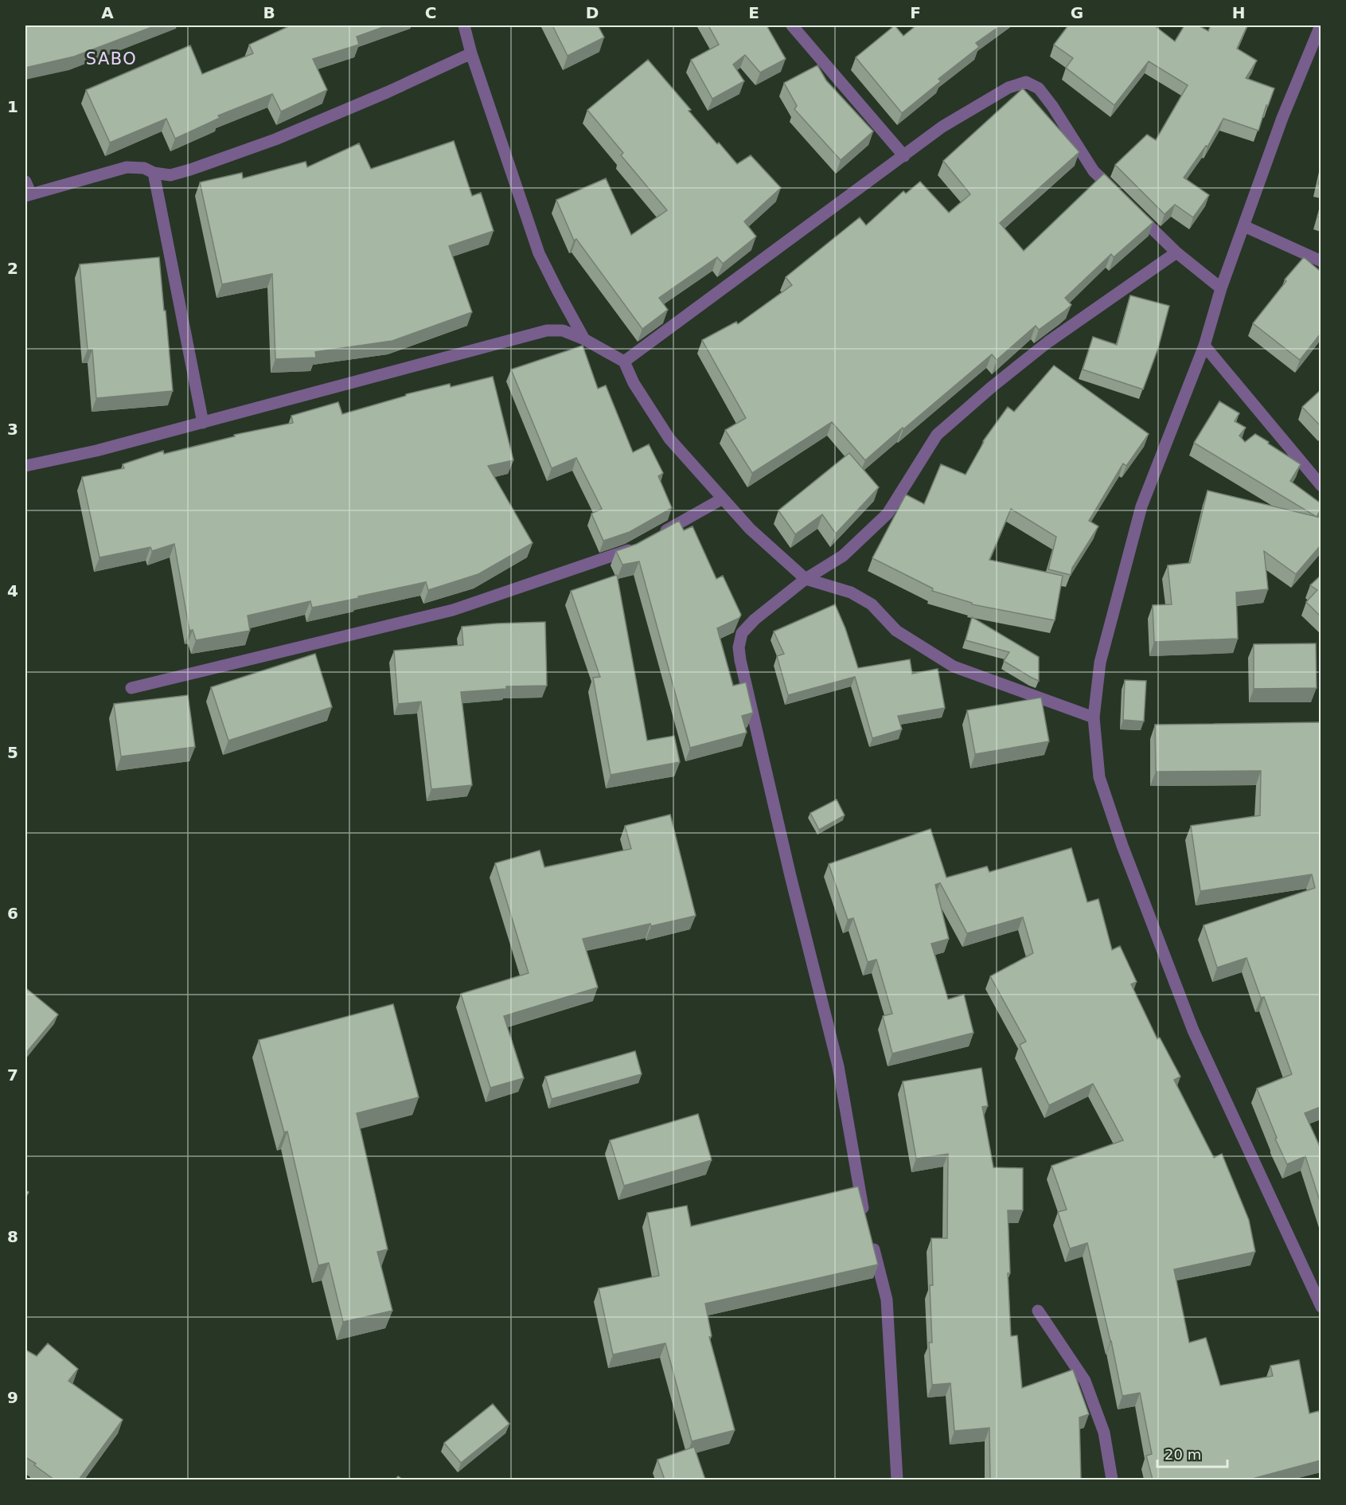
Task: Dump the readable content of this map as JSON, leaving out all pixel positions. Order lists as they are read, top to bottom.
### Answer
{
  "districts": ["SABO"],
  "scale_bar": "20 m",
  "grid": {
    "columns": [
      "A",
      "B",
      "C",
      "D",
      "E",
      "F",
      "G",
      "H"
    ],
    "rows": [
      "1",
      "2",
      "3",
      "4",
      "5",
      "6",
      "7",
      "8",
      "9"
    ]
  }
}
